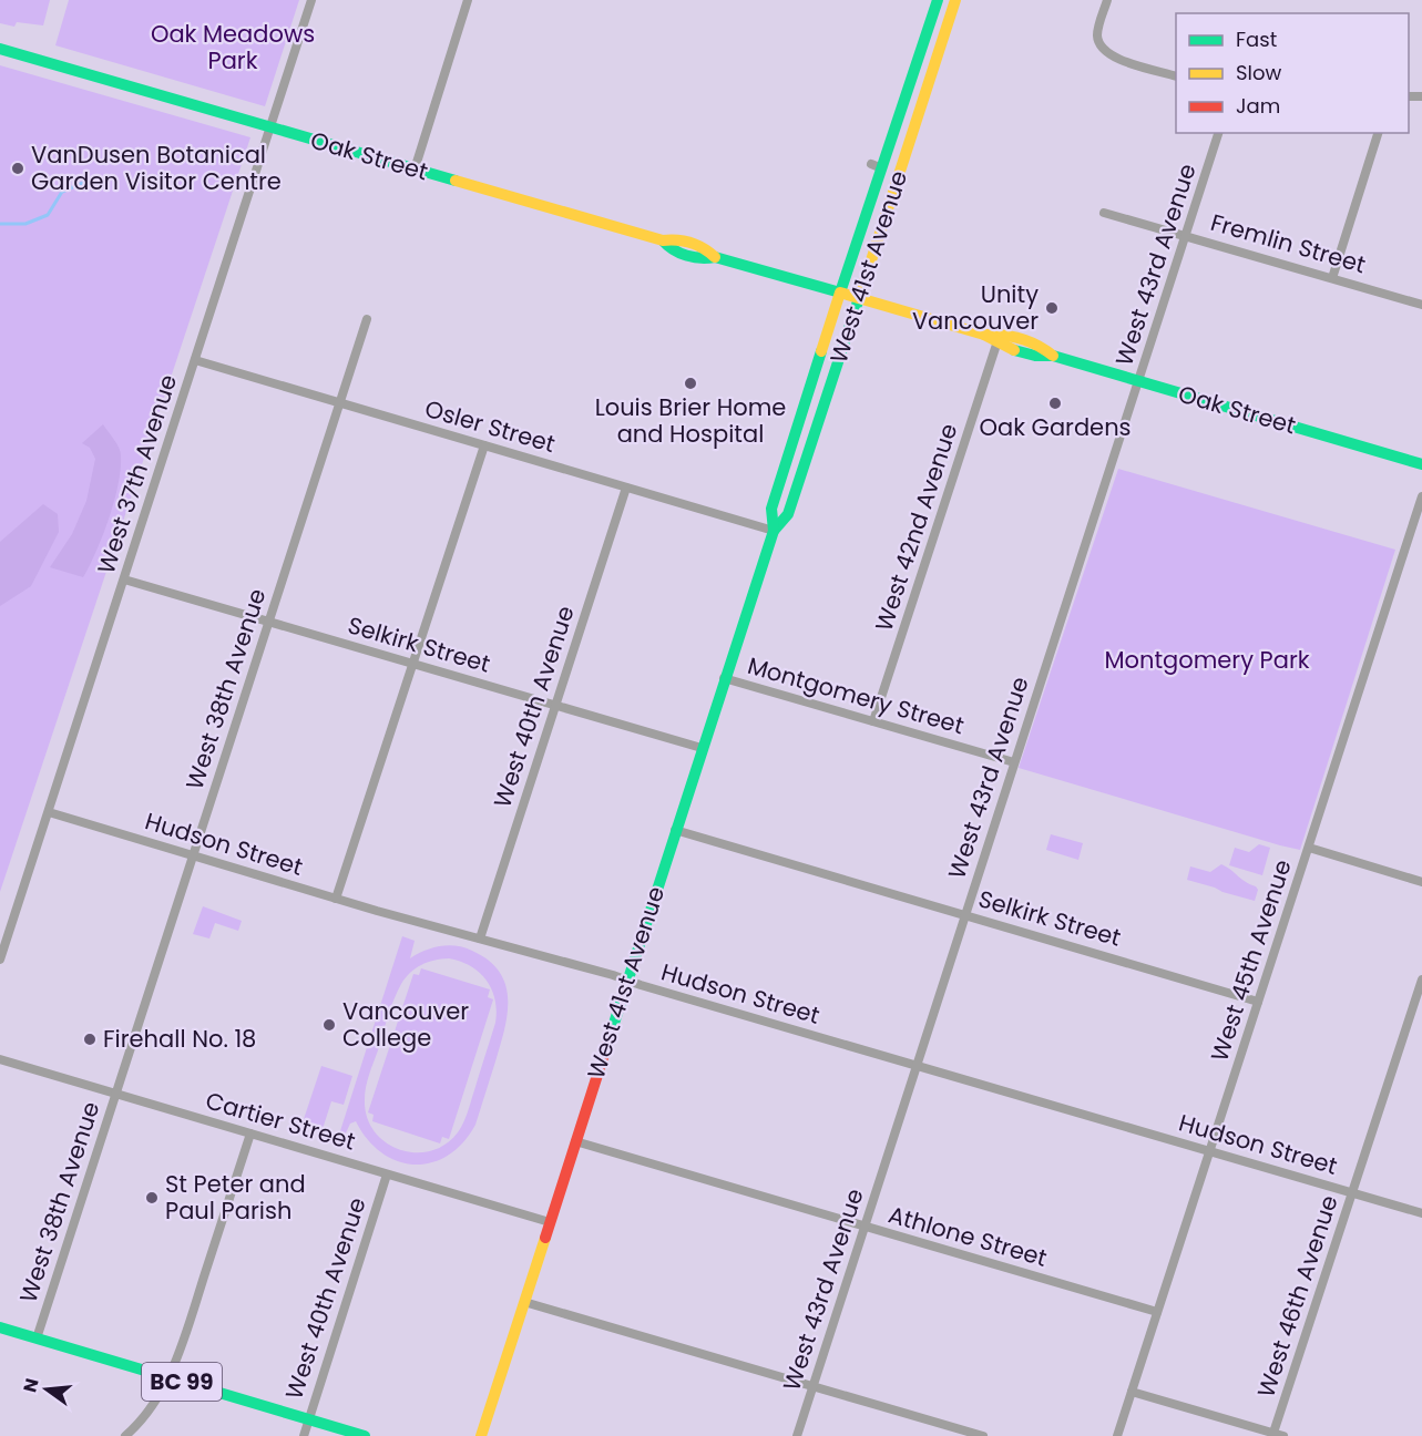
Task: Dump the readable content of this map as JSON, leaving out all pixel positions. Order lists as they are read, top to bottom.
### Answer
{
  "streets": {
    "main road": ["Oak Street", "West 41st Avenue", "BC 99"],
    "street": [
      "Fremlin Street",
      "West 43rd Avenue",
      "Osler Street",
      "West 37th Avenue",
      "West 42nd Avenue",
      "Selkirk Street",
      "West 38th Avenue",
      "Montgomery Street",
      "West 40th Avenue",
      "Hudson Street",
      "West 45th Avenue",
      "Cartier Street",
      "Athlone Street",
      "West 46th Avenue"
    ]
  },
  "crossings": [
    ["Oak Street", "West 43rd Avenue"],
    ["Oak Street", "West 41st Avenue"],
    ["Oak Street", "West 37th Avenue"],
    ["Oak Street", "West 42nd Avenue"],
    ["Fremlin Street", "West 43rd Avenue"],
    ["West 43rd Avenue", "Selkirk Street"],
    ["West 43rd Avenue", "Montgomery Street"],
    ["West 43rd Avenue", "Hudson Street"],
    ["West 43rd Avenue", "Athlone Street"],
    ["West 41st Avenue", "Osler Street"],
    ["West 41st Avenue", "Selkirk Street"],
    ["West 41st Avenue", "Montgomery Street"],
    ["West 41st Avenue", "Hudson Street"],
    ["West 41st Avenue", "Cartier Street"],
    ["West 41st Avenue", "Athlone Street"],
    ["Osler Street", "West 37th Avenue"],
    ["Osler Street", "West 38th Avenue"],
    ["Osler Street", "West 40th Avenue"],
    ["West 37th Avenue", "Selkirk Street"],
    ["West 37th Avenue", "Hudson Street"],
    ["West 42nd Avenue", "Montgomery Street"],
    ["Selkirk Street", "West 38th Avenue"],
    ["Selkirk Street", "West 40th Avenue"],
    ["Selkirk Street", "West 45th Avenue"],
    ["West 38th Avenue", "Hudson Street"],
    ["West 38th Avenue", "Cartier Street"],
    ["West 38th Avenue", "BC 99"],
    ["West 40th Avenue", "Hudson Street"],
    ["West 40th Avenue", "Cartier Street"],
    ["West 40th Avenue", "BC 99"],
    ["Hudson Street", "West 45th Avenue"],
    ["Hudson Street", "West 46th Avenue"],
    ["West 45th Avenue", "Athlone Street"]
  ],
  "parks": ["Oak Meadows Park", "Montgomery Park"],
  "places": [
    "VanDusen Botanical Garden Visitor Centre",
    "Unity Vancouver",
    "Louis Brier Home and Hospital",
    "Oak Gardens",
    "Vancouver College",
    "Firehall No. 18",
    "St Peter and Paul Parish"
  ],
  "legend": ["Fast", "Slow", "Jam"],
  "north": "left"
}
